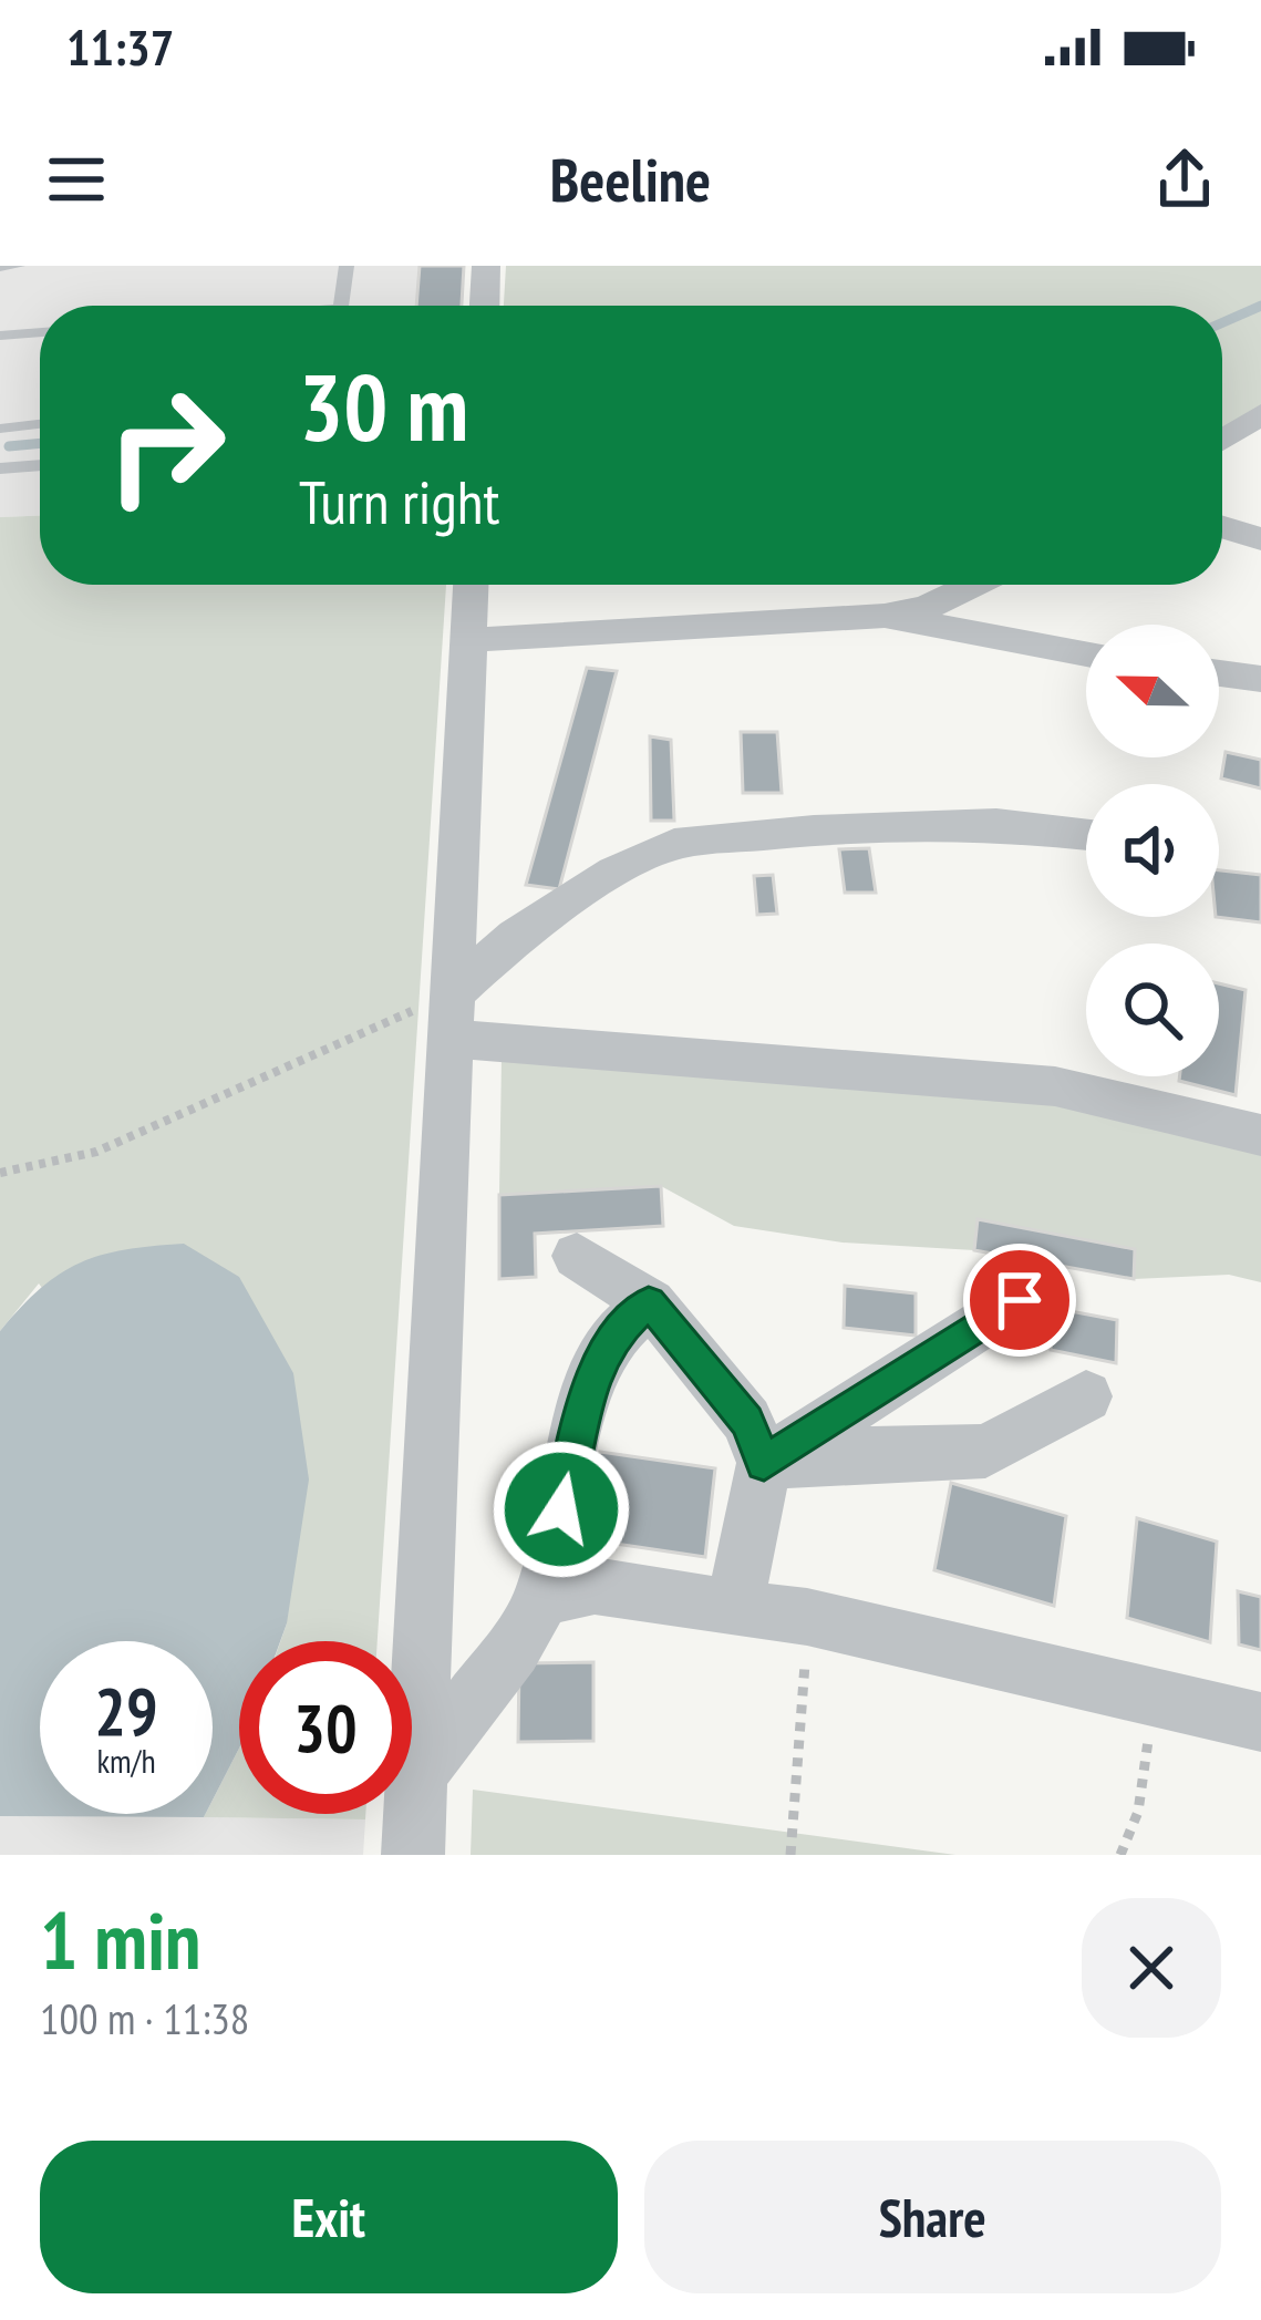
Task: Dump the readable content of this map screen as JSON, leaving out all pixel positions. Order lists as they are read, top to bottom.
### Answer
{
  "north": "left",
  "page": {
    "status": "11:37",
    "header": "Beeline",
    "turn": ["30 m", "Turn right"],
    "speed": "29 km/h",
    "limit": "30",
    "heading": ["1 min", "100 m · 11:38"],
    "buttons": ["Exit", "Share"]
  }
}
